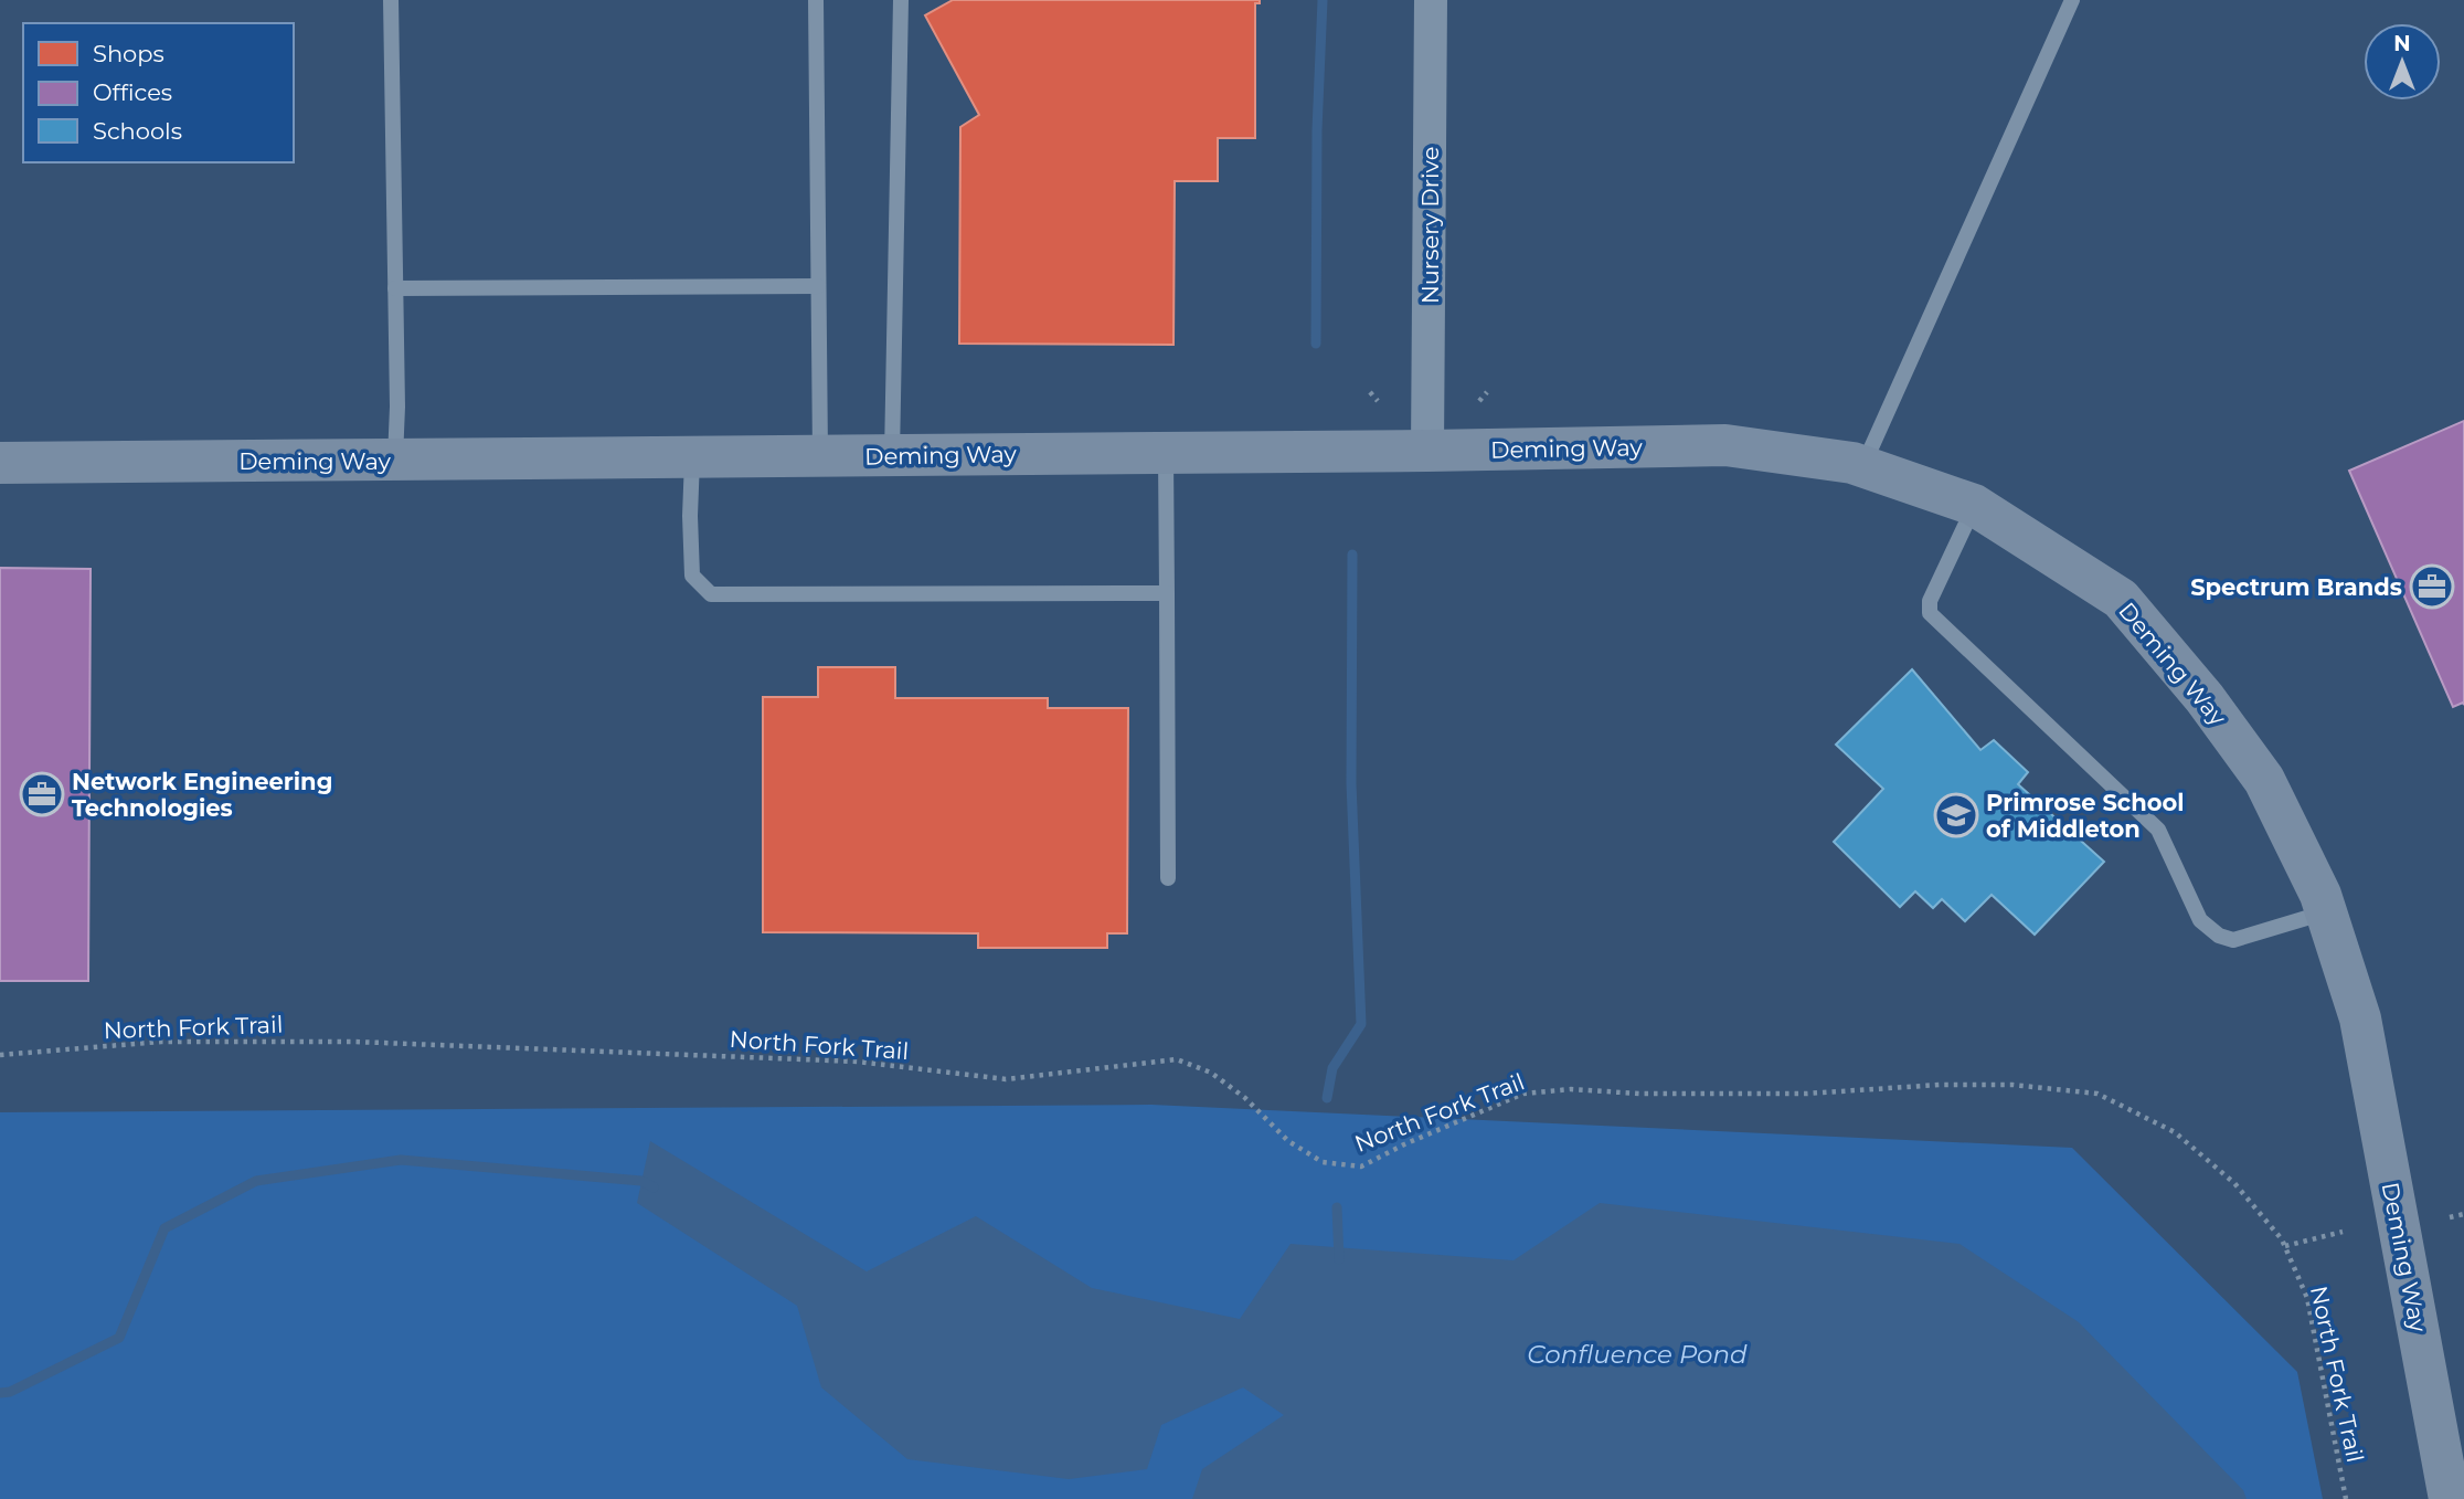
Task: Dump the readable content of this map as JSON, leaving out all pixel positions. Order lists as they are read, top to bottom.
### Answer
{
  "streets": {
    "street": ["Nursery Drive", "Deming Way"],
    "path": ["North Fork Trail"]
  },
  "crossings": [
    ["Nursery Drive", "Deming Way"]
  ],
  "water": ["Confluence Pond"],
  "places": {
    "office": ["Spectrum Brands", "Network Engineering Technologies"],
    "school or university": ["Primrose School of Middleton"]
  },
  "legend": ["Shops", "Offices", "Schools"],
  "north": "top"
}
